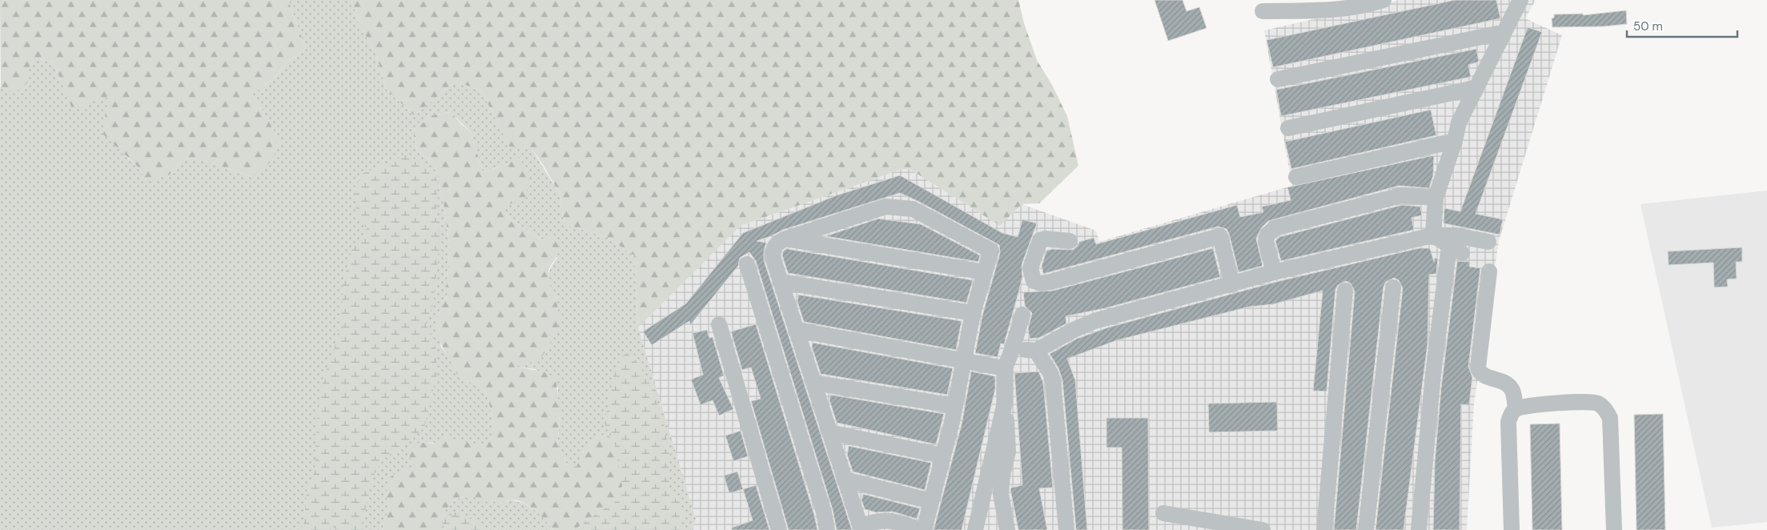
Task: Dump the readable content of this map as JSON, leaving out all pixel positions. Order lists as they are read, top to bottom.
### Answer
{
  "scale_bar": "50 m"
}
